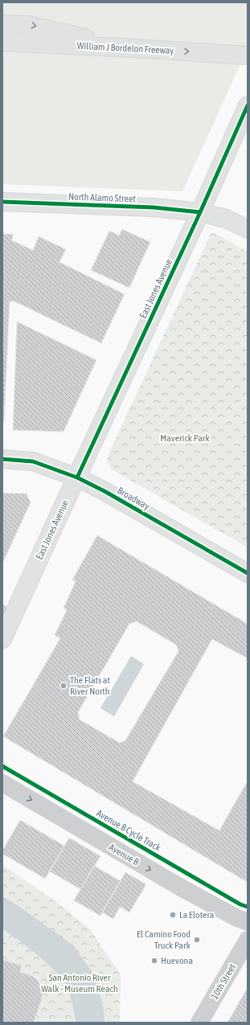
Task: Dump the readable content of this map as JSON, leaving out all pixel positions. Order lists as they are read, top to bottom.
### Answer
{
  "streets": {
    "main road": [
      "William J Bordelon Freeway",
      "North Alamo Street",
      "East Jones Avenue",
      "Broadway"
    ],
    "street": ["Avenue B", "10th Street"],
    "cycle path": ["Avenue B Cycle Track"]
  },
  "crossings": [
    ["North Alamo Street", "East Jones Avenue"],
    ["East Jones Avenue", "Broadway"]
  ],
  "one_way": ["William J Bordelon Freeway", "Avenue B"],
  "parks": ["Maverick Park", "San Antonio River Walk - Museum Reach"],
  "places": [
    "The Flats at River North",
    "La Elotera",
    "El Camino Food Truck Park",
    "Huevona"
  ]
}
